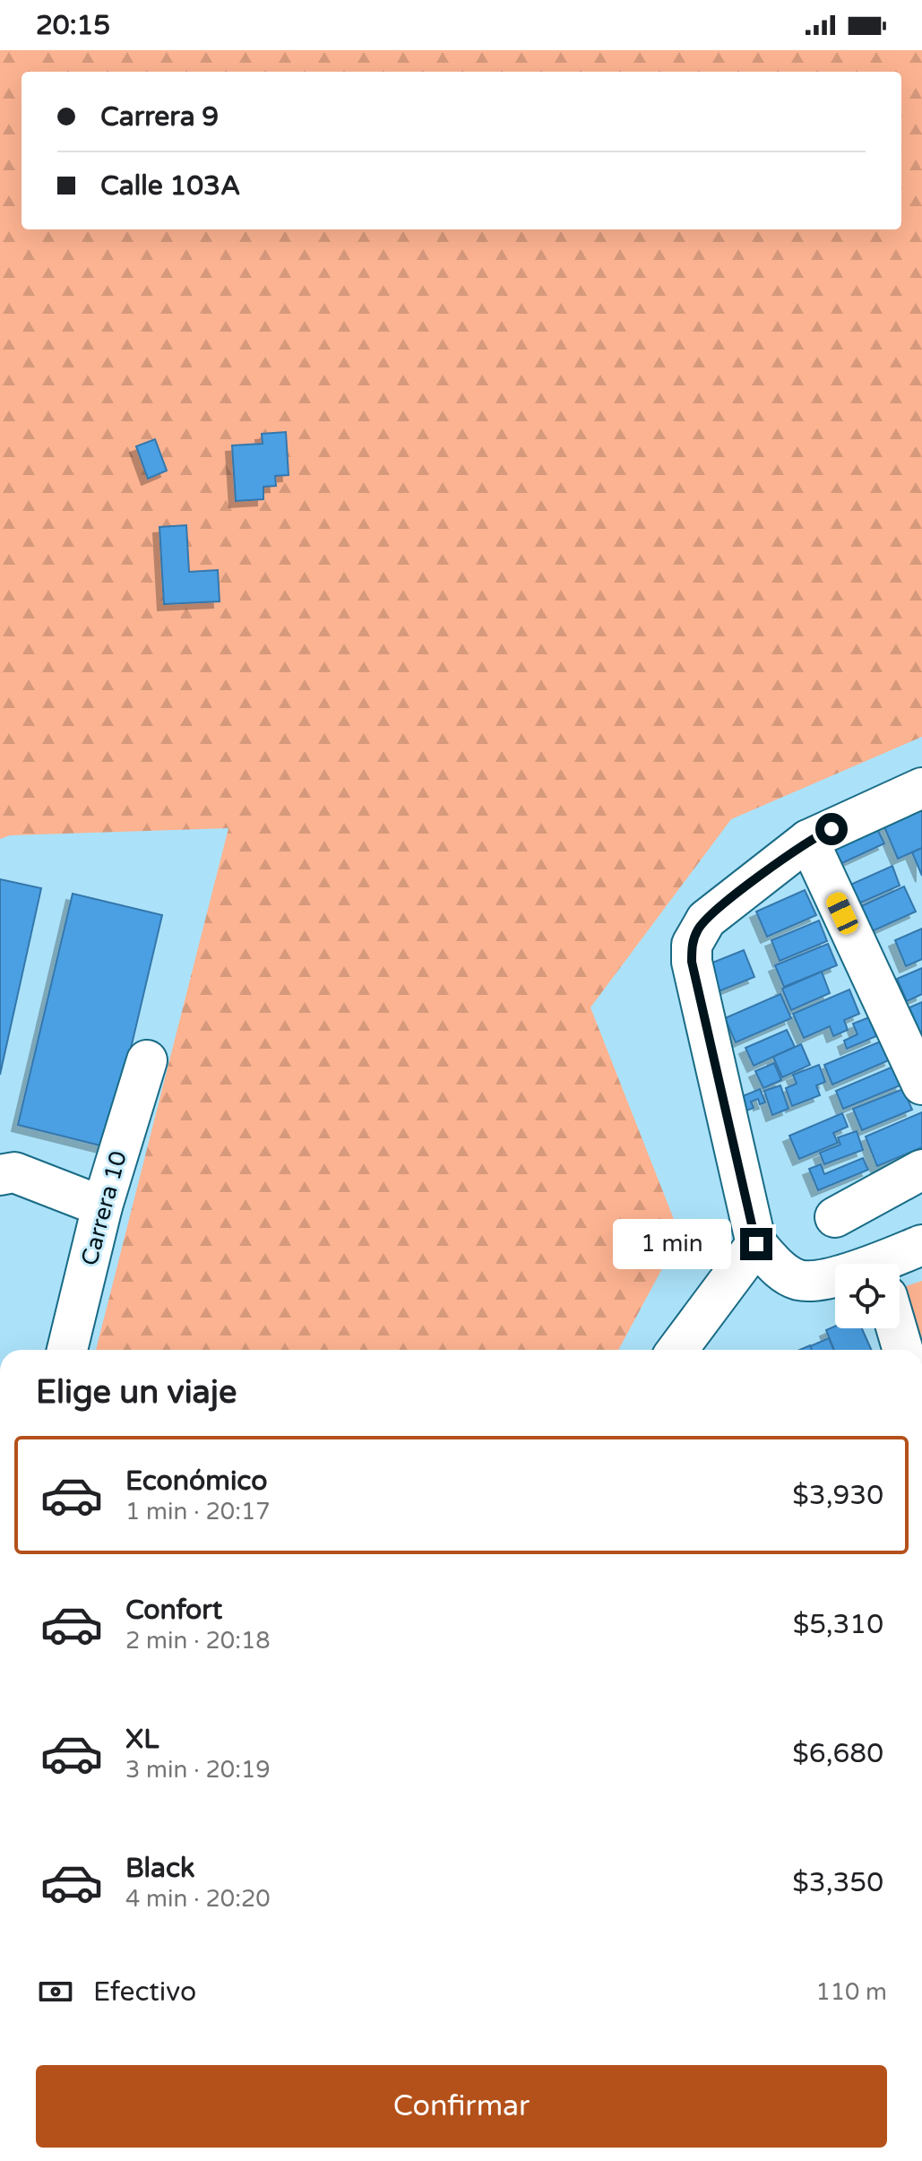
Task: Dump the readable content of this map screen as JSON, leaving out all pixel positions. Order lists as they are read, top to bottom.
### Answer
{
  "streets": {
    "street": ["Carrera 10"]
  },
  "page": {
    "status": "20:15",
    "banner": ["Carrera 9", "Calle 103A"],
    "bubble": "1 min",
    "heading": "Elige un viaje",
    "list": [
      {
        "name": "Económico",
        "note": "1 min · 20:17",
        "value": "$3,930"
      },
      {
        "name": "Confort",
        "note": "2 min · 20:18",
        "value": "$5,310"
      },
      {
        "name": "XL",
        "note": "3 min · 20:19",
        "value": "$6,680"
      },
      {
        "name": "Black",
        "note": "4 min · 20:20",
        "value": "$3,350"
      }
    ],
    "pay": ["Efectivo", "110 m"],
    "buttons": "Confirmar"
  }
}
